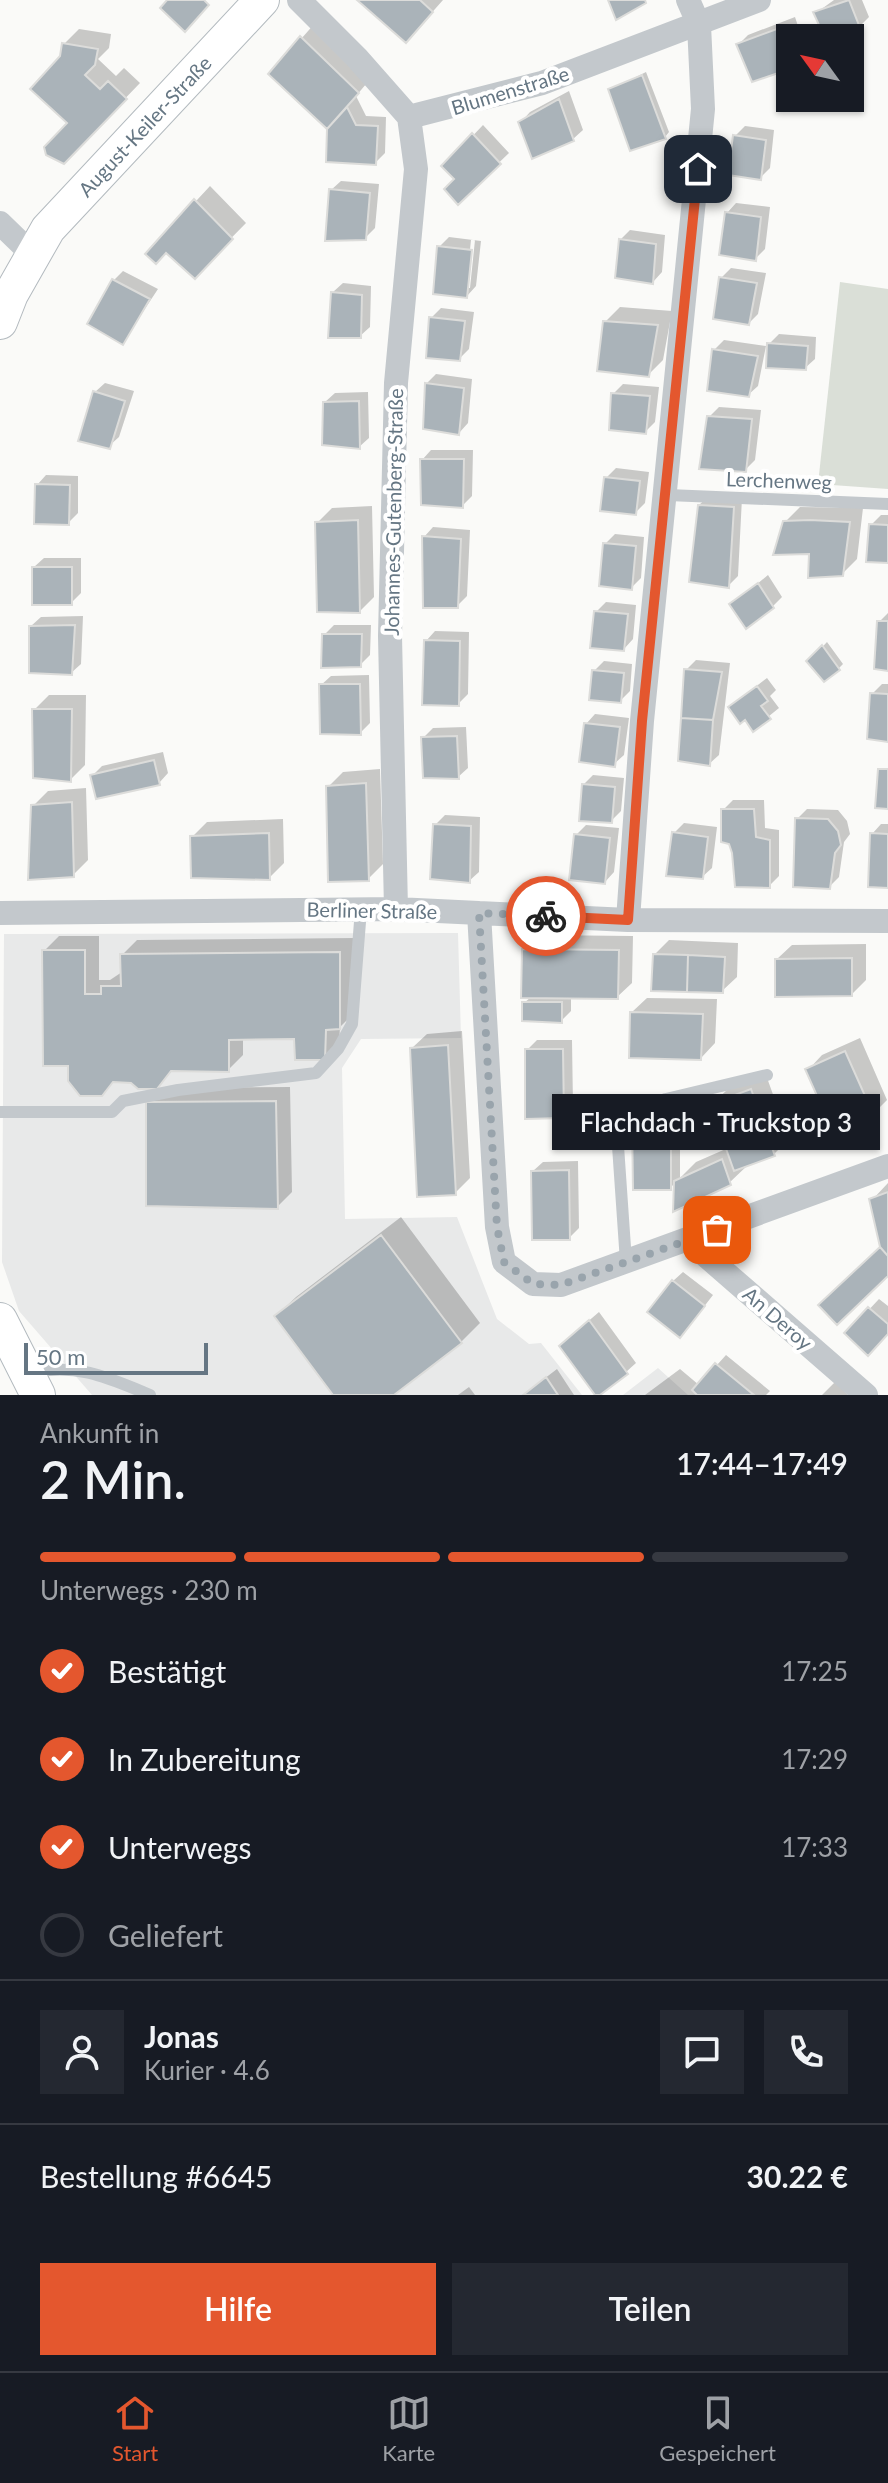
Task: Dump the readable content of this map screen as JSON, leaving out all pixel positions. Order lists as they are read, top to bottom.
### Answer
{
  "streets": {
    "street": [
      "Blumenstraße",
      "August-Keiler-Straße",
      "Johannes-Gutenberg-Straße",
      "Berliner Straße",
      "An Deroy"
    ],
    "lane": ["Lerchenweg"]
  },
  "crossings": [
    ["Blumenstraße", "Johannes-Gutenberg-Straße"],
    ["Johannes-Gutenberg-Straße", "Berliner Straße"]
  ],
  "places": ["Flachdach - Truckstop 3"],
  "scale_bar": "50 m",
  "north": "top left",
  "page": {
    "bubble": "Flachdach - Truckstop 3",
    "scale": "50 m",
    "heading": ["2 Min.", "Ankunft in", "17:44–17:49"],
    "panel": [
      "Jonas",
      "Kurier · 4.6",
      "Bestellung #6645",
      "30.22 €"
    ],
    "bar": "Unterwegs · 230 m",
    "list": [
      ["Bestätigt", "17:25"],
      ["In Zubereitung", "17:29"],
      ["Unterwegs", "17:33"],
      "Geliefert"
    ],
    "buttons": ["Hilfe", "Teilen"],
    "tabs": ["Start", "Karte", "Gespeichert"]
  }
}
